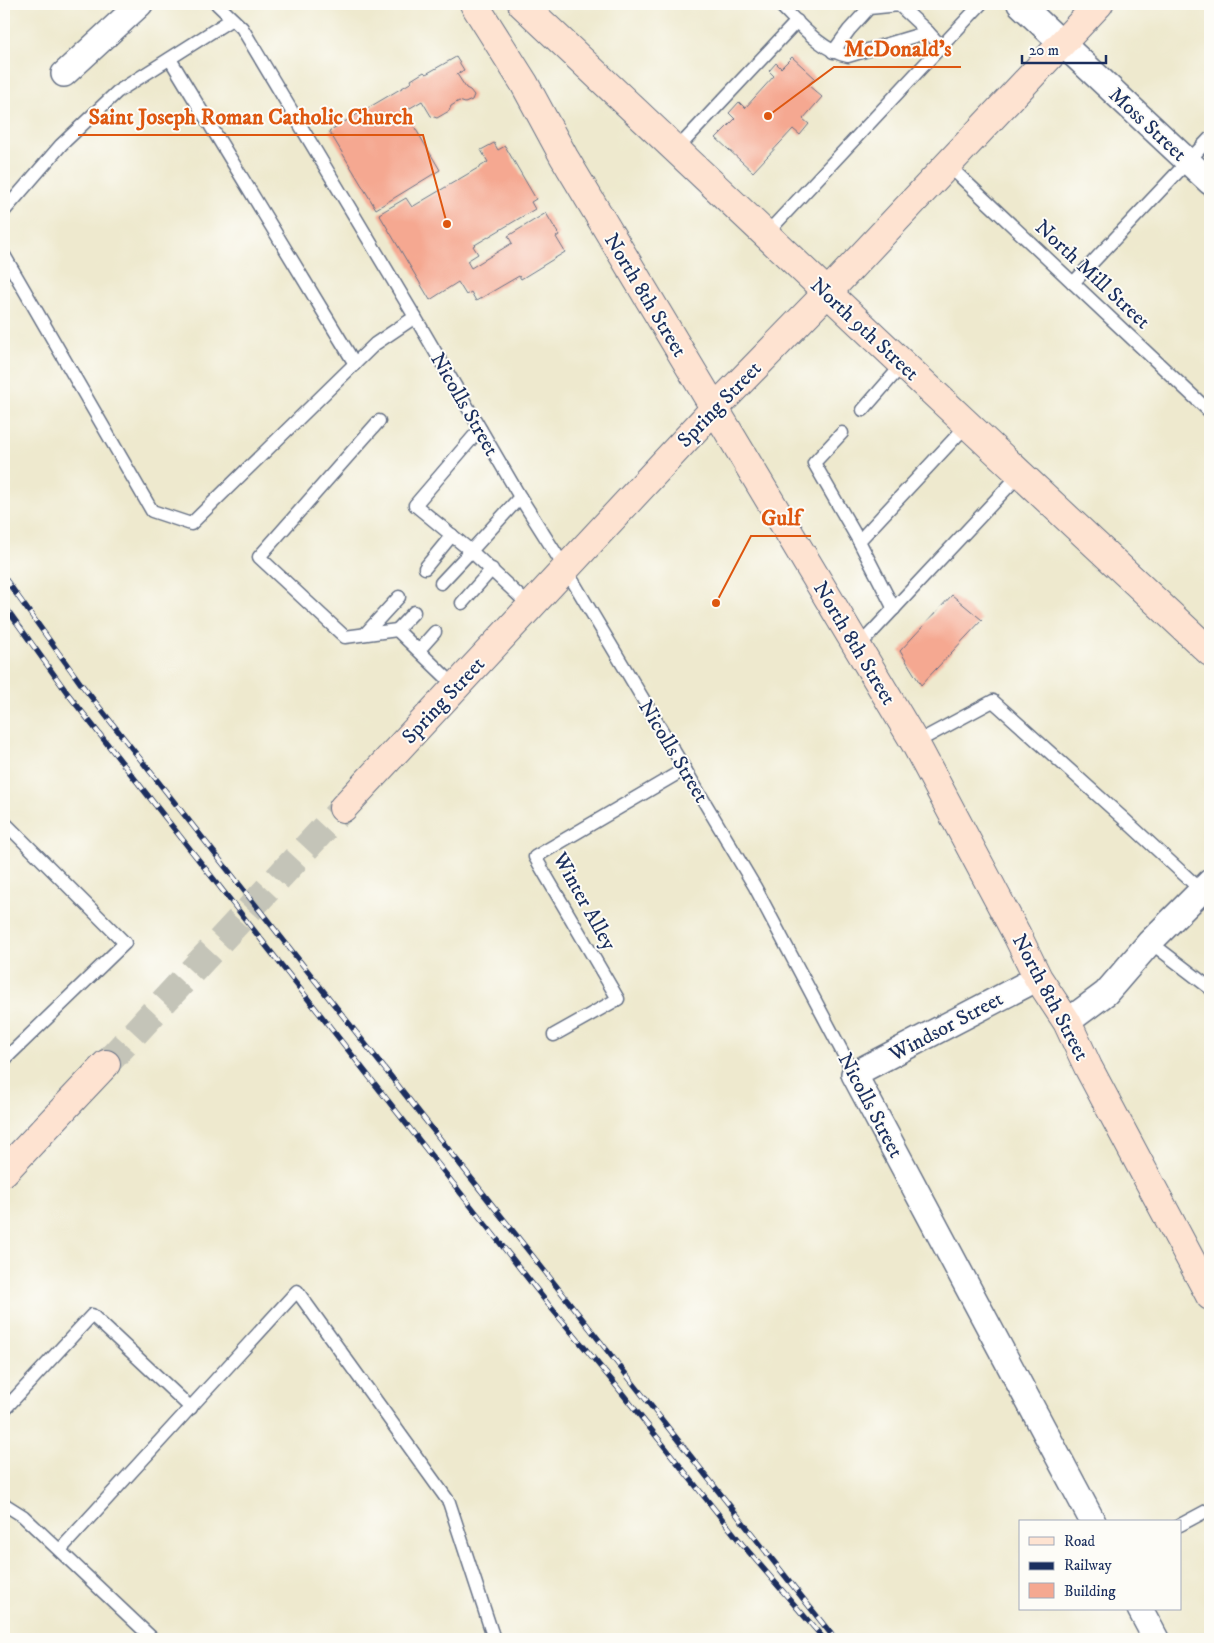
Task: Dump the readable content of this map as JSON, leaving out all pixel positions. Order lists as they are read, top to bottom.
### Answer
{
  "streets": {
    "main road": ["North 8th Street", "North 9th Street", "Spring Street"],
    "street": ["Moss Street", "Nicolls Street", "Windsor Street"],
    "lane": ["North Mill Street", "Winter Alley"]
  },
  "crossings": [
    ["Moss Street", "Spring Street"],
    ["North Mill Street", "Spring Street"],
    ["North 8th Street", "Spring Street"],
    ["North 8th Street", "Windsor Street"],
    ["North 9th Street", "Spring Street"],
    ["Nicolls Street", "Spring Street"],
    ["Nicolls Street", "Winter Alley"],
    ["Nicolls Street", "Windsor Street"]
  ],
  "places": ["McDonald's", "Saint Joseph Roman Catholic Church", "Gulf"],
  "legend": ["Road", "Railway", "Building"],
  "scale_bar": "20 m"
}
